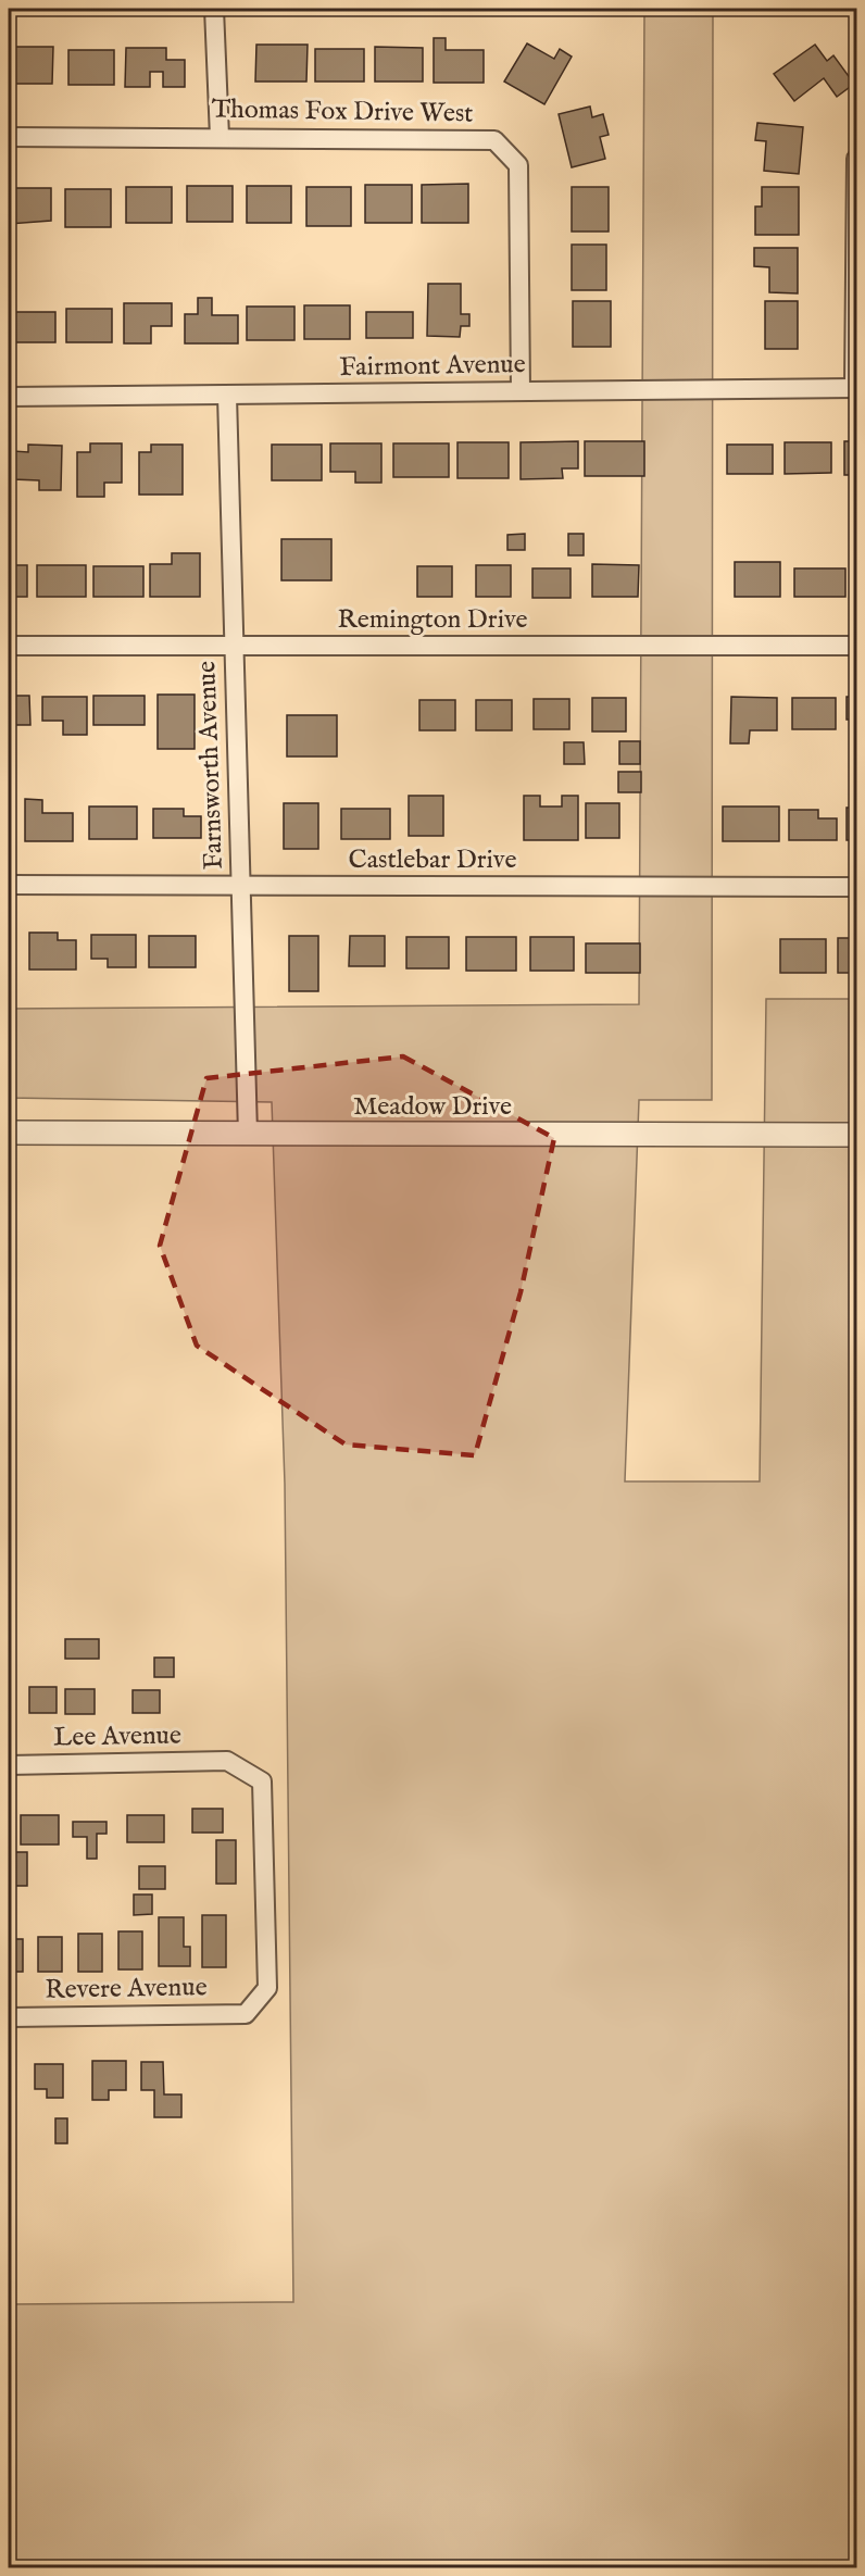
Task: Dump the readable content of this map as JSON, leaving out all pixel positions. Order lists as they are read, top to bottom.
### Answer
{
  "streets": {
    "street": [
      "Thomas Fox Drive West",
      "Fairmont Avenue",
      "Remington Drive",
      "Farnsworth Avenue",
      "Castlebar Drive",
      "Meadow Drive",
      "Lee Avenue",
      "Revere Avenue"
    ]
  },
  "crossings": [
    ["Thomas Fox Drive West", "Fairmont Avenue"],
    ["Fairmont Avenue", "Farnsworth Avenue"],
    ["Remington Drive", "Farnsworth Avenue"],
    ["Farnsworth Avenue", "Castlebar Drive"],
    ["Farnsworth Avenue", "Meadow Drive"],
    ["Lee Avenue", "Revere Avenue"]
  ]
}
